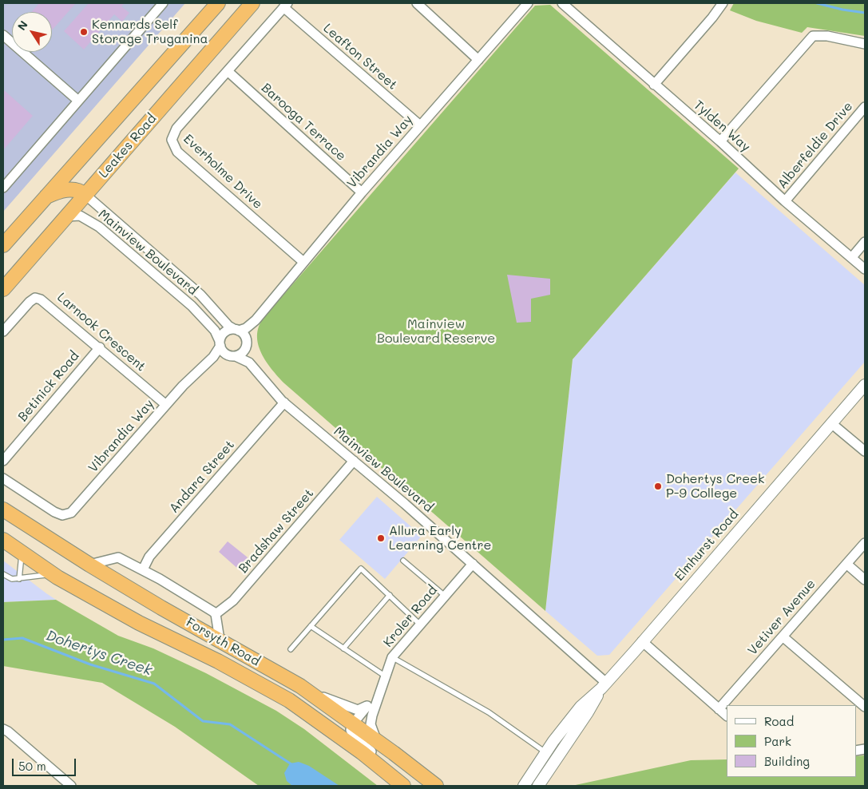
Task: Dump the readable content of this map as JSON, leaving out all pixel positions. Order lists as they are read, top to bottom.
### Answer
{
  "streets": {
    "highway": ["Leakes Road", "Forsyth Road"],
    "street": [
      "Leafton Street",
      "Barooga Terrace",
      "Tylden Way",
      "Alberfeldie Drive",
      "Vibrandia Way",
      "Everholme Drive",
      "Mainview Boulevard",
      "Larnook Crescent",
      "Betinick Road",
      "Andara Street",
      "Bradshaw Street",
      "Elmhurst Road",
      "Kroler Road",
      "Vetiver Avenue"
    ]
  },
  "crossings": [
    ["Leafton Street", "Vibrandia Way"],
    ["Leafton Street", "Everholme Drive"],
    ["Barooga Terrace", "Vibrandia Way"],
    ["Barooga Terrace", "Everholme Drive"],
    ["Tylden Way", "Alberfeldie Drive"],
    ["Leakes Road", "Mainview Boulevard"],
    ["Vibrandia Way", "Everholme Drive"],
    ["Vibrandia Way", "Mainview Boulevard"],
    ["Vibrandia Way", "Larnook Crescent"],
    ["Mainview Boulevard", "Andara Street"],
    ["Mainview Boulevard", "Bradshaw Street"],
    ["Mainview Boulevard", "Elmhurst Road"],
    ["Mainview Boulevard", "Kroler Road"],
    ["Larnook Crescent", "Betinick Road"],
    ["Kroler Road", "Forsyth Road"]
  ],
  "water": ["Dohertys Creek"],
  "parks": ["Mainview Boulevard Reserve"],
  "places": ["Kennards Self Storage Truganina", "Dohertys Creek P-9 College", "Allura Early Learning Centre"],
  "legend": ["Road", "Park", "Building"],
  "scale_bar": "50 m",
  "north": "top left"
}
